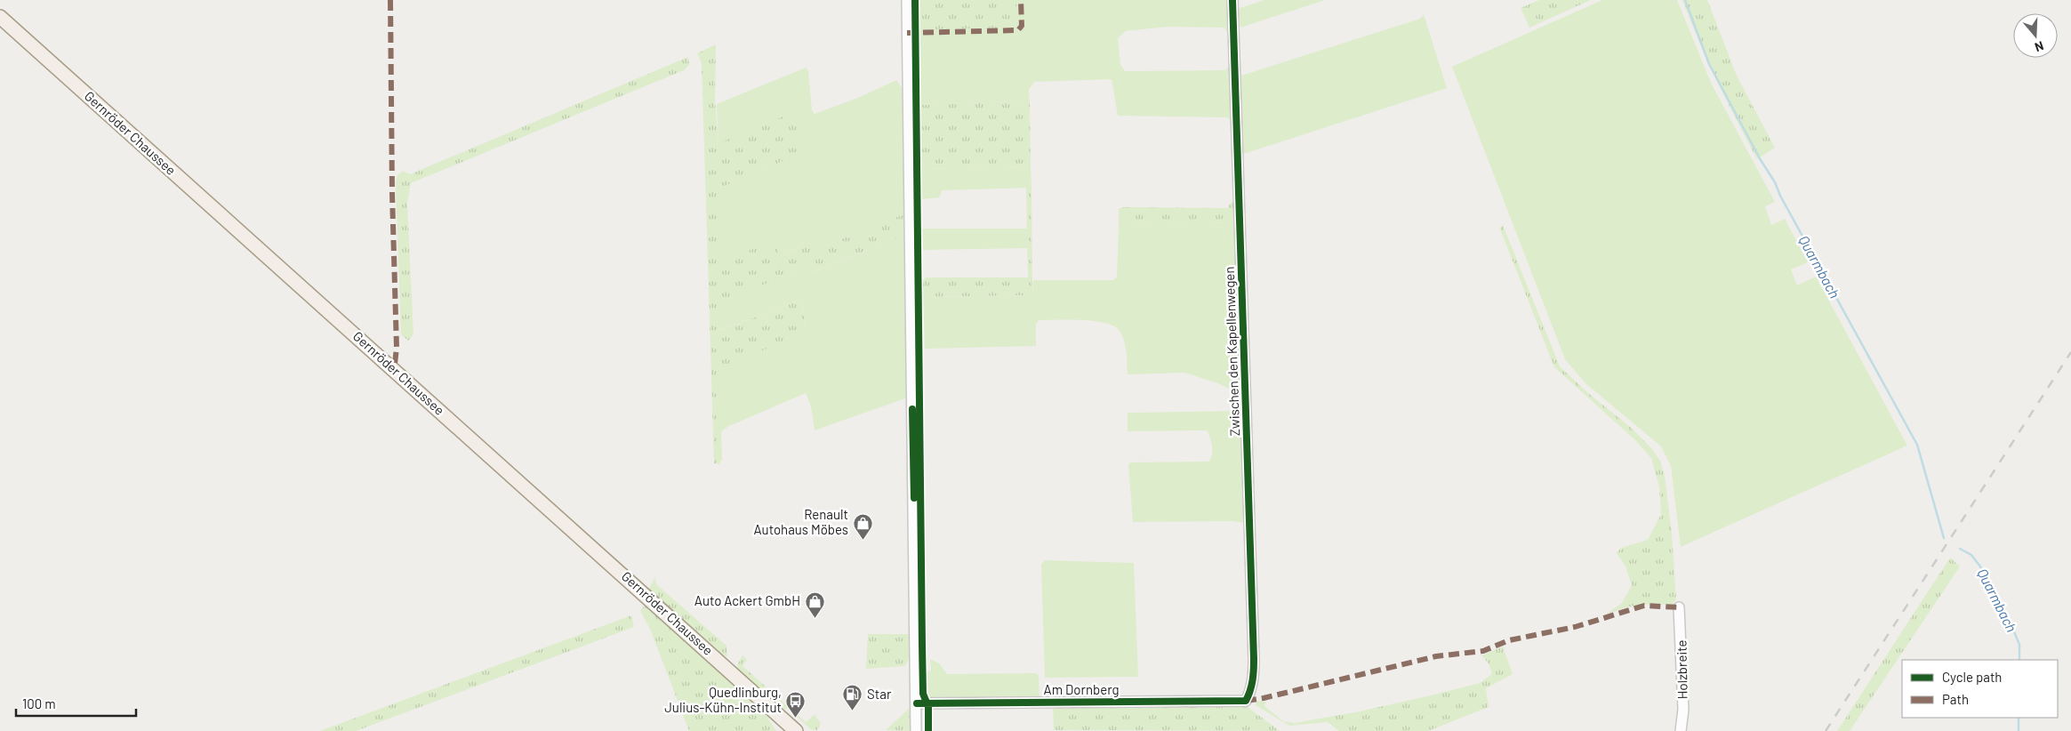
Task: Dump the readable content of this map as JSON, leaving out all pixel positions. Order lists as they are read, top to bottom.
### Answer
{
  "streets": {
    "main road": ["Gernröder Chaussee"],
    "street": ["Zwischen den Kapellenwegen", "Holzbreite", "Am Dornberg"]
  },
  "crossings": [
    ["Zwischen den Kapellenwegen", "Am Dornberg"]
  ],
  "water": ["Quarmbach"],
  "places": {
    "shop": ["Renault Autohaus Möbes", "Auto Ackert GmbH"],
    "fuel station": ["Star"],
    "bus stop": ["Quedlinburg, Julius-Kühn-Institut"]
  },
  "legend": ["Cycle path", "Path"],
  "scale_bar": "100 m",
  "north": "bottom"
}
